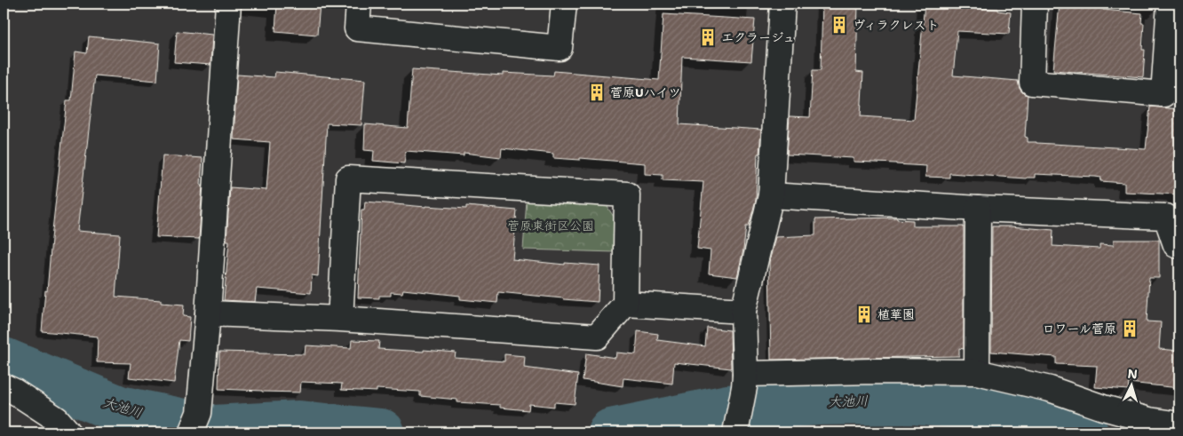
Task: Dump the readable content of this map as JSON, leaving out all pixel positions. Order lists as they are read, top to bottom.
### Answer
{
  "water": ["大池川"],
  "parks": ["菅原東街区公園"],
  "places": {
    "building": [
      "ヴィラクレスト",
      "エクラージュ",
      "菅原Uハイツ",
      "植華園",
      "ロワール菅原"
    ]
  },
  "north": "top"
}
